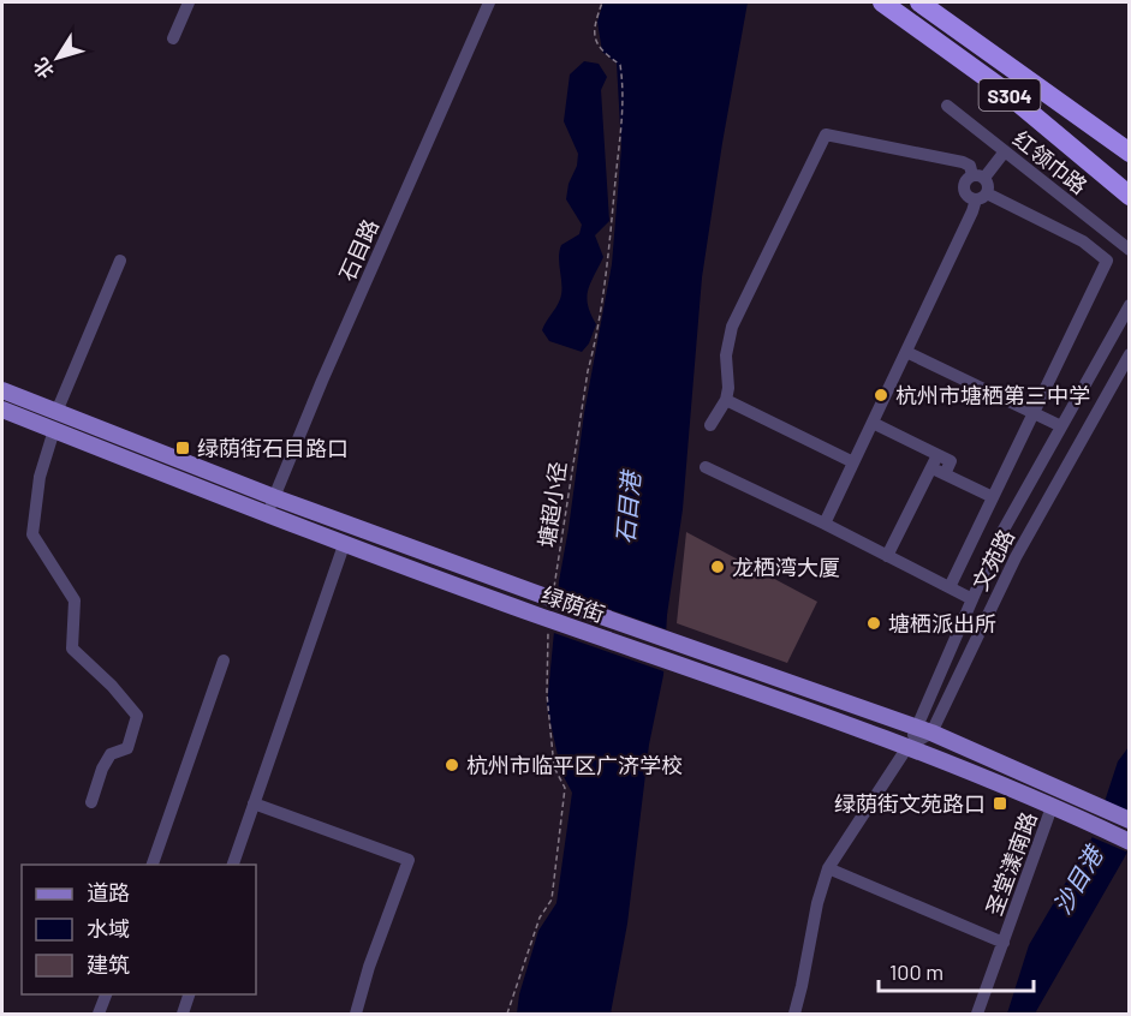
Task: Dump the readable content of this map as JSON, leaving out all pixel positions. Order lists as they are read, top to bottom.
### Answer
{
  "streets": {
    "highway": ["S304"],
    "main road": ["绿荫街"],
    "street": [
      "红领巾路",
      "石目路",
      "文苑路",
      "圣堂漾南路"
    ],
    "path": ["塘超小径"]
  },
  "crossings": [
    ["石目路", "绿荫街"],
    ["塘超小径", "绿荫街"],
    ["文苑路", "绿荫街"],
    ["绿荫街", "圣堂漾南路"]
  ],
  "water": ["石目港", "沙目港"],
  "places": {
    "other": [
      "杭州市塘栖第三中学",
      "龙栖湾大厦",
      "塘栖派出所",
      "杭州市临平区广济学校"
    ],
    "transit": ["绿荫街石目路口", "绿荫街文苑路口"]
  },
  "legend": ["道路", "水域", "建筑"],
  "scale_bar": "100 m",
  "north": "bottom left"
}
